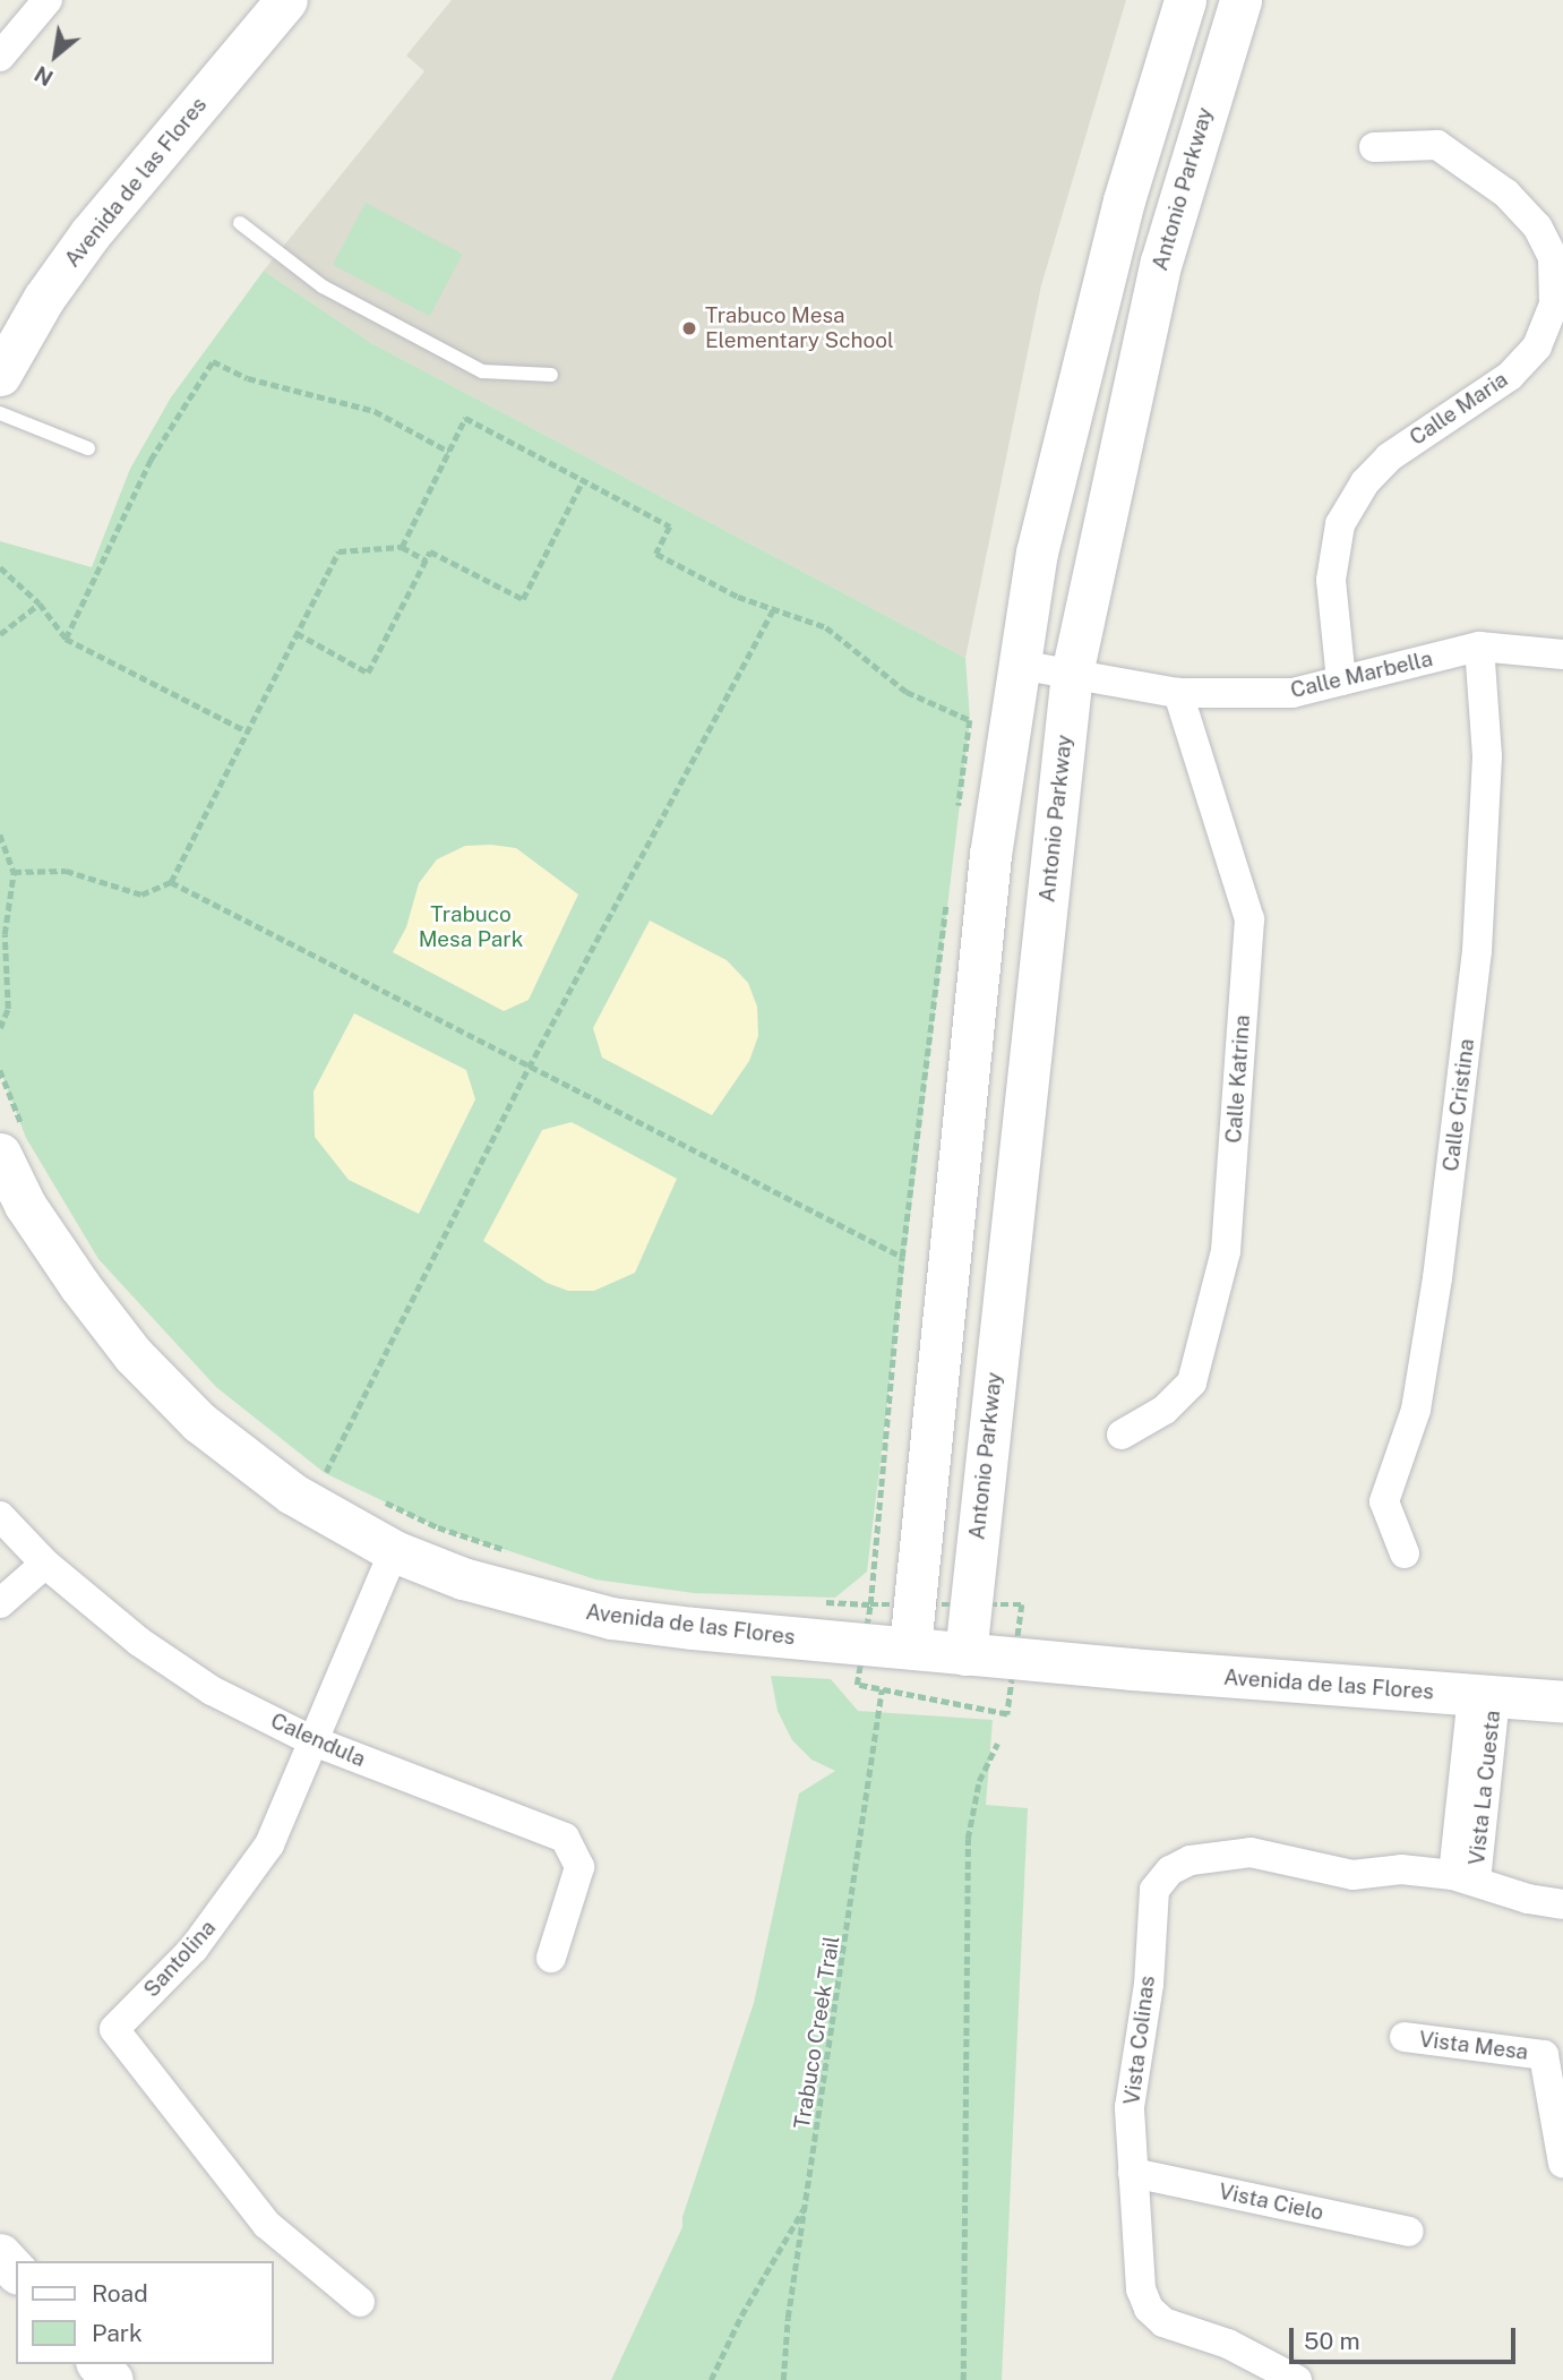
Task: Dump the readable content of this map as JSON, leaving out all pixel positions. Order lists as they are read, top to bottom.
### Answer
{
  "streets": {
    "main road": ["Avenida de las Flores", "Antonio Parkway"],
    "street": [
      "Calle Maria",
      "Calle Marbella",
      "Calle Katrina",
      "Calle Cristina",
      "Calendula",
      "Vista La Cuesta",
      "Santolina",
      "Vista Colinas",
      "Vista Mesa",
      "Vista Cielo"
    ],
    "path": ["Trabuco Creek Trail"]
  },
  "crossings": [
    ["Avenida de las Flores", "Antonio Parkway"],
    ["Avenida de las Flores", "Vista La Cuesta"],
    ["Avenida de las Flores", "Santolina"],
    ["Antonio Parkway", "Calle Marbella"],
    ["Calle Maria", "Calle Marbella"],
    ["Calle Marbella", "Calle Katrina"],
    ["Calle Marbella", "Calle Cristina"],
    ["Calendula", "Santolina"],
    ["Vista La Cuesta", "Vista Colinas"],
    ["Vista Colinas", "Vista Cielo"]
  ],
  "parks": ["Trabuco Mesa Park"],
  "places": ["Trabuco Mesa Elementary School"],
  "legend": ["Road", "Park"],
  "scale_bar": "50 m",
  "north": "bottom left"
}
